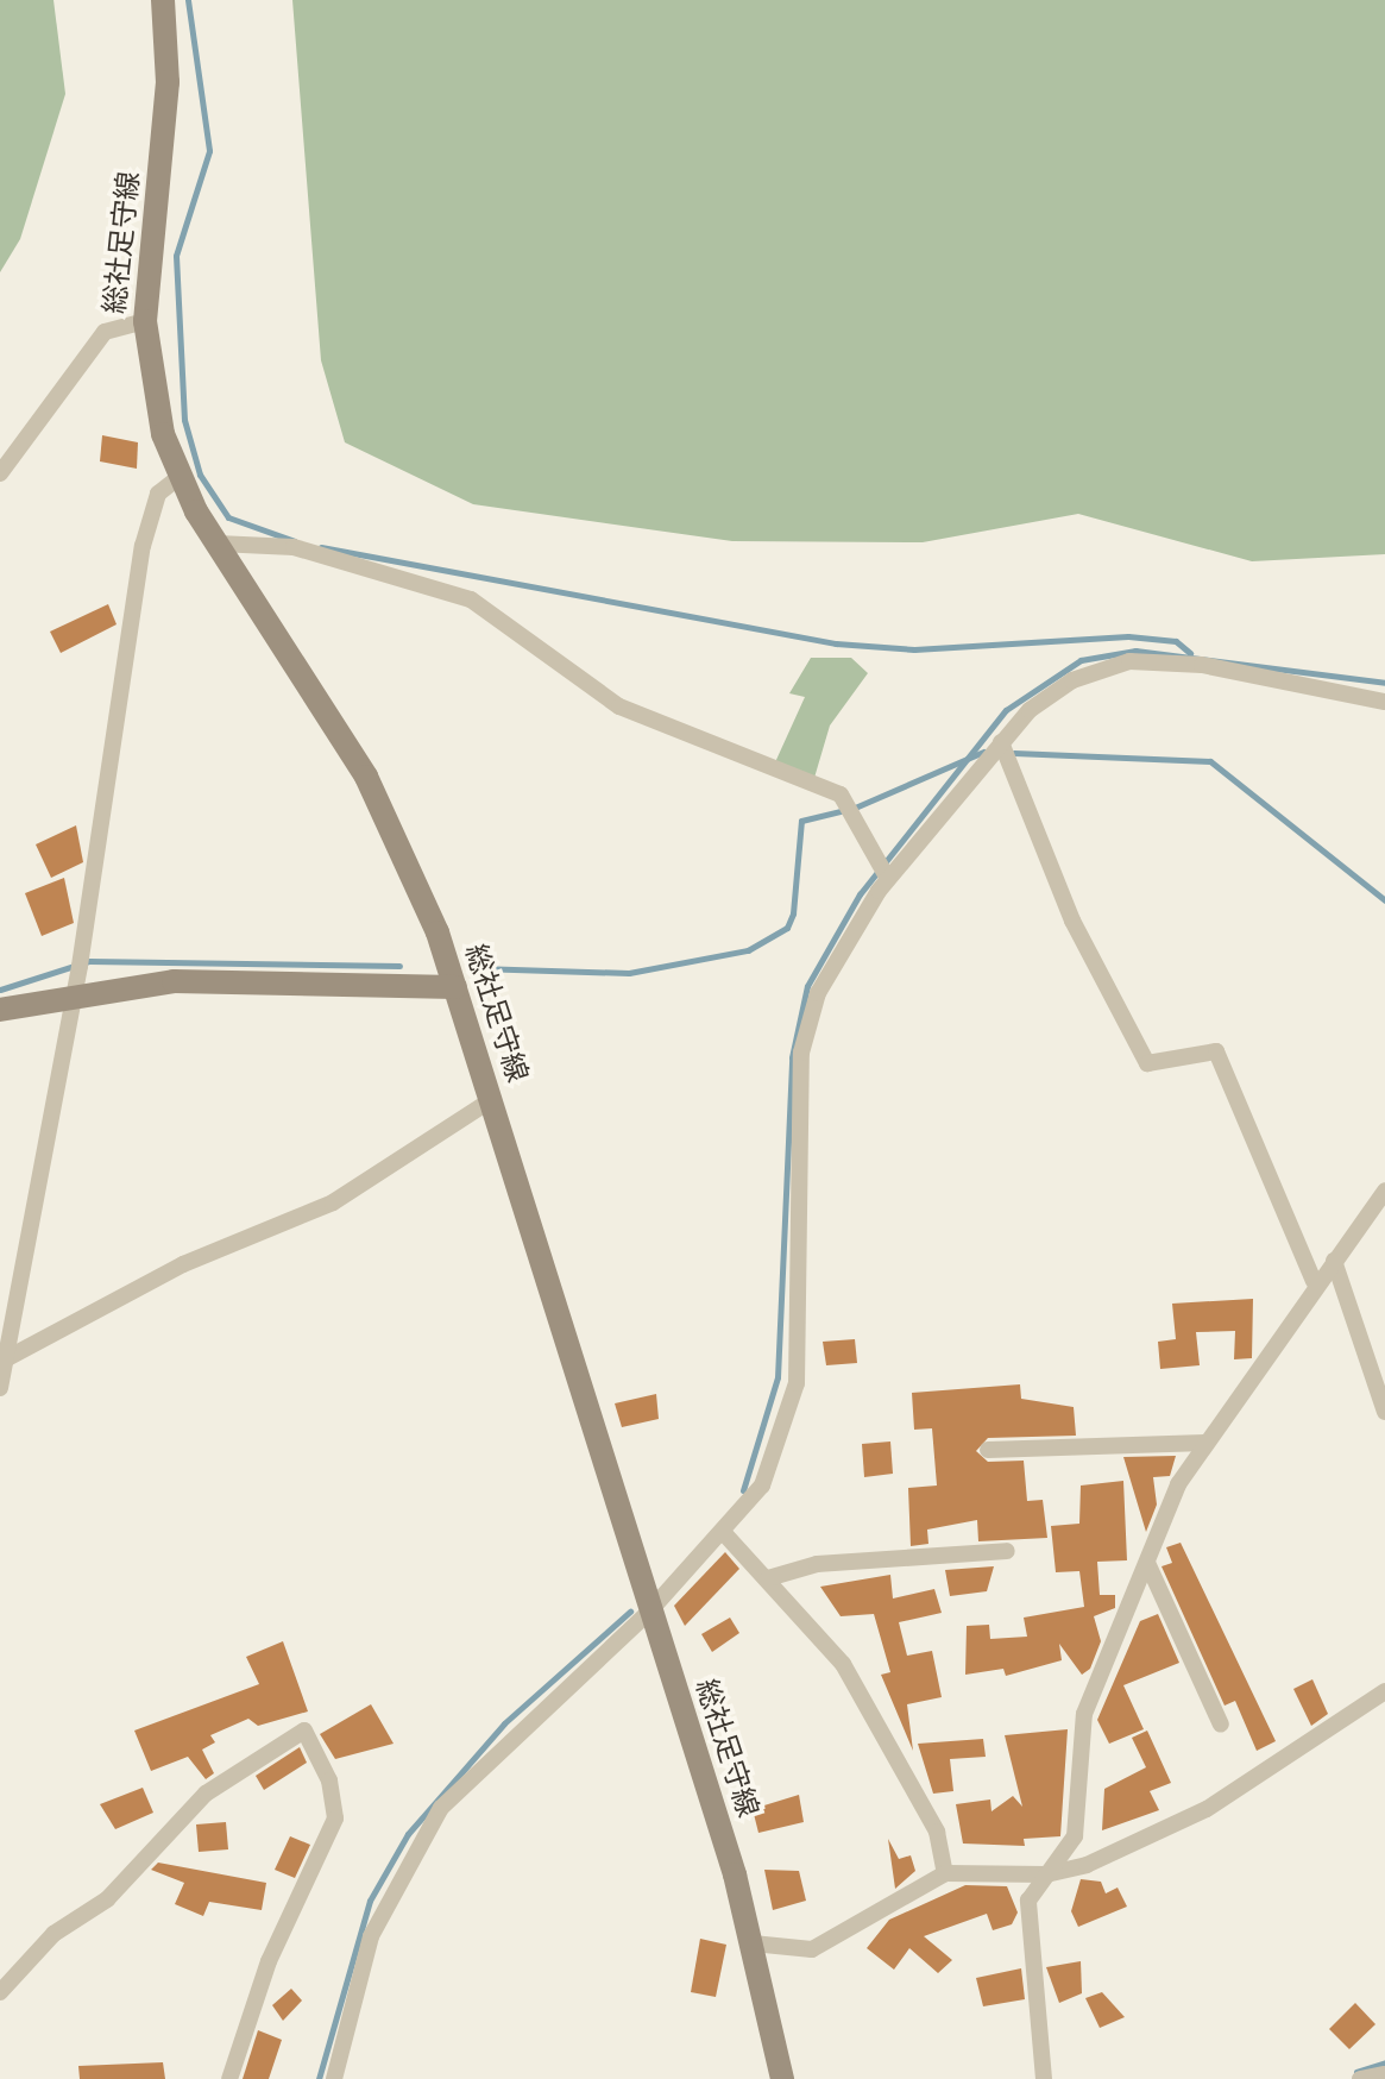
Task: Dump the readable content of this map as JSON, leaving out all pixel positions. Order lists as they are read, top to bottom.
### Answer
{
  "streets": {
    "main road": ["総社足守線"]
  }
}
